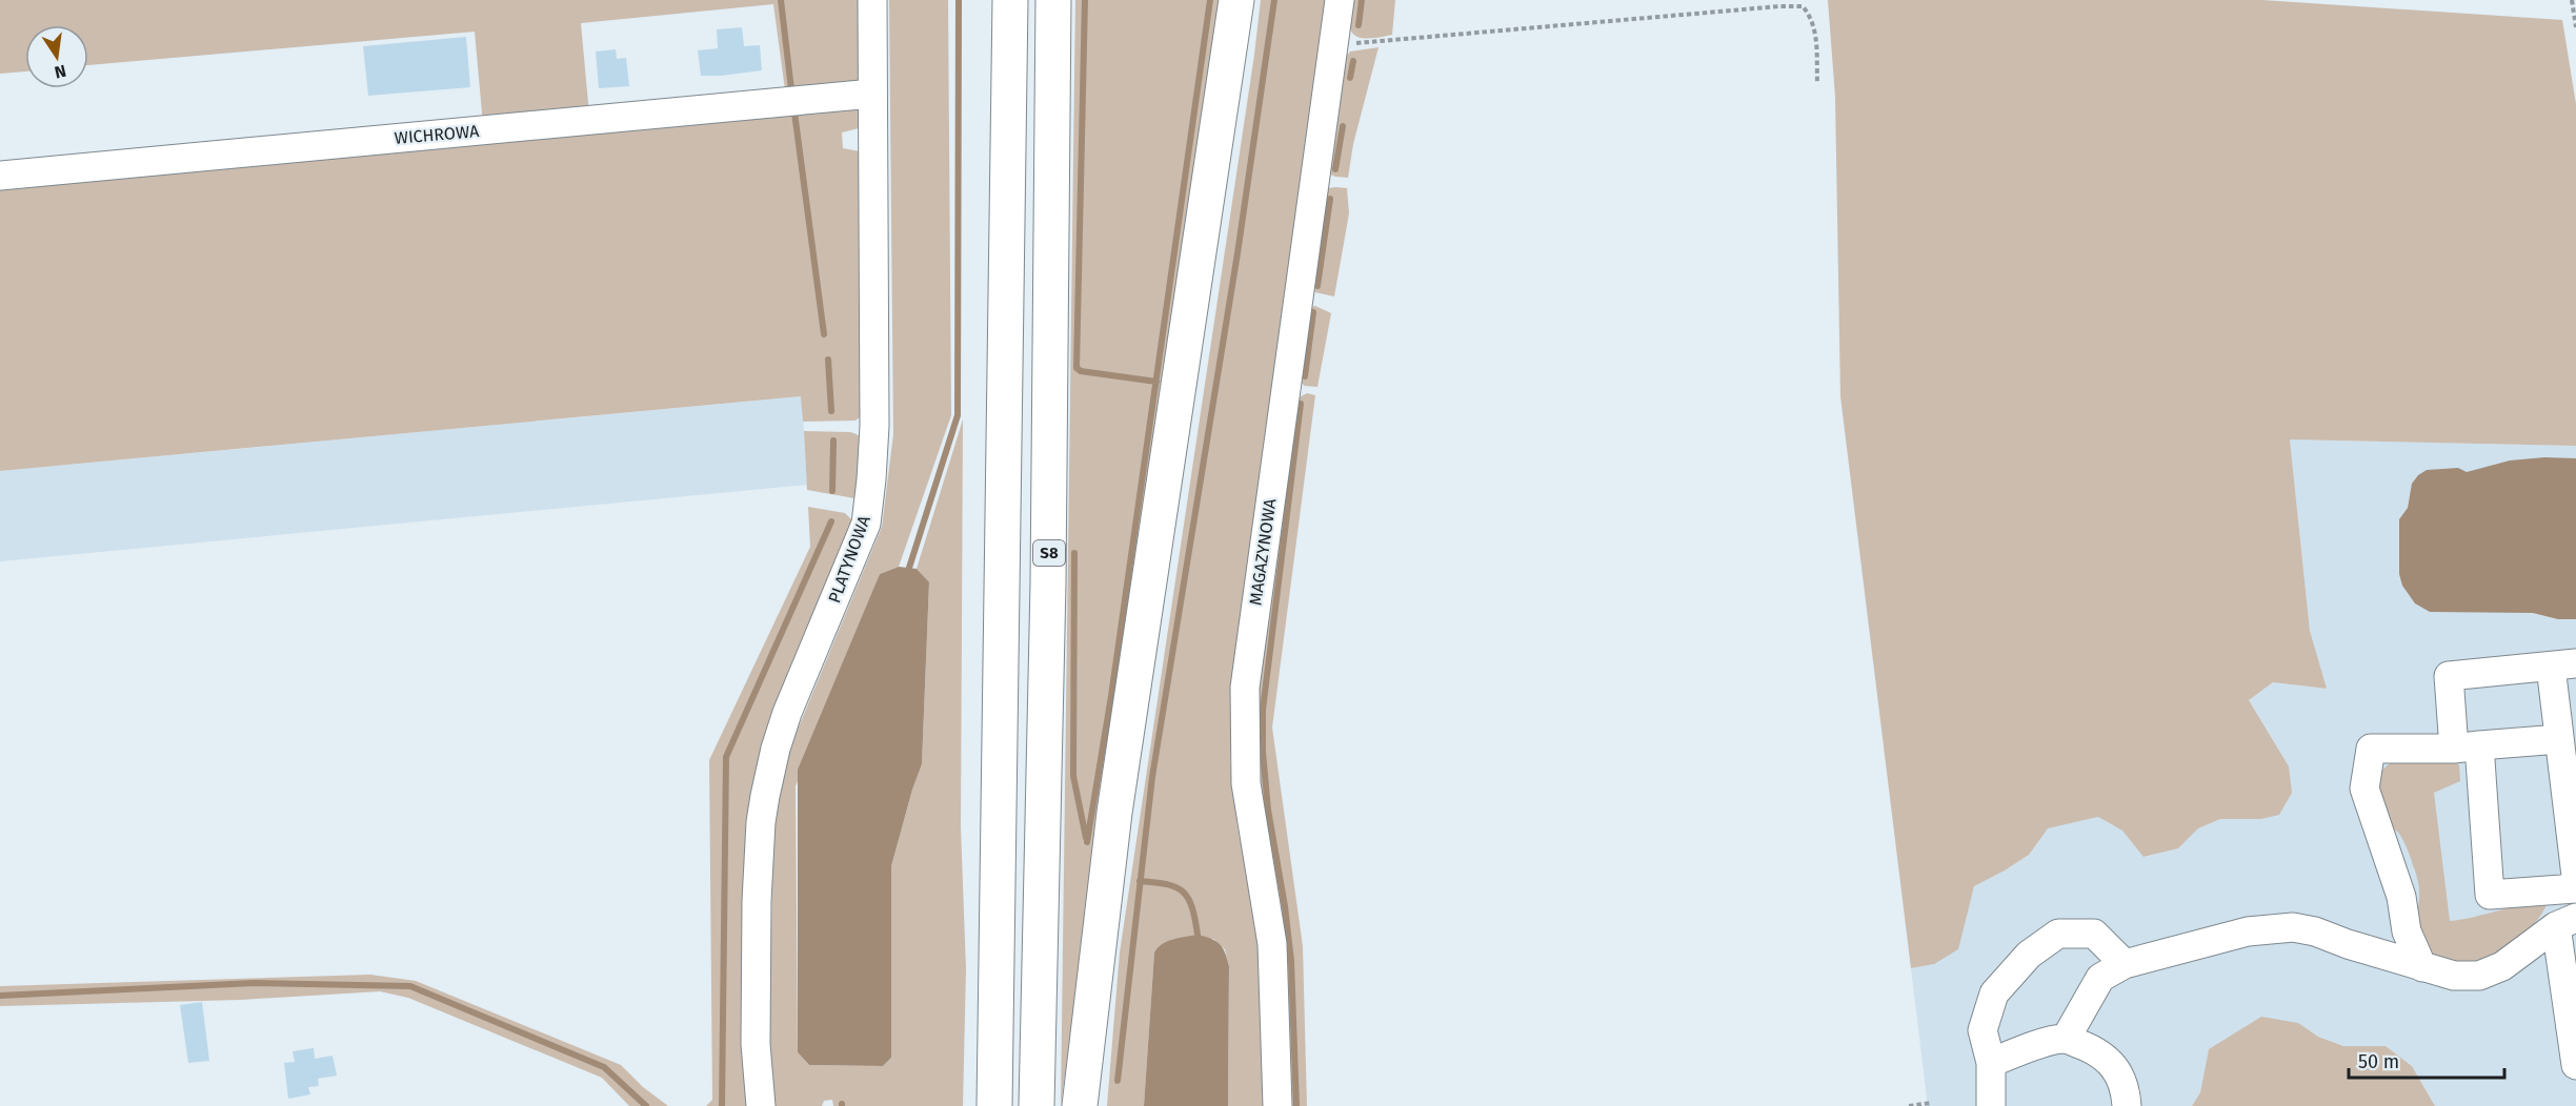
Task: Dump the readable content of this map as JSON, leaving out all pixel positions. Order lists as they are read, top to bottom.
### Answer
{
  "streets": {
    "highway": ["S8"],
    "street": ["WICHROWA", "MAGAZYNOWA", "PLATYNOWA"]
  },
  "crossings": [
    ["WICHROWA", "PLATYNOWA"]
  ],
  "scale_bar": "50 m",
  "north": "bottom"
}
